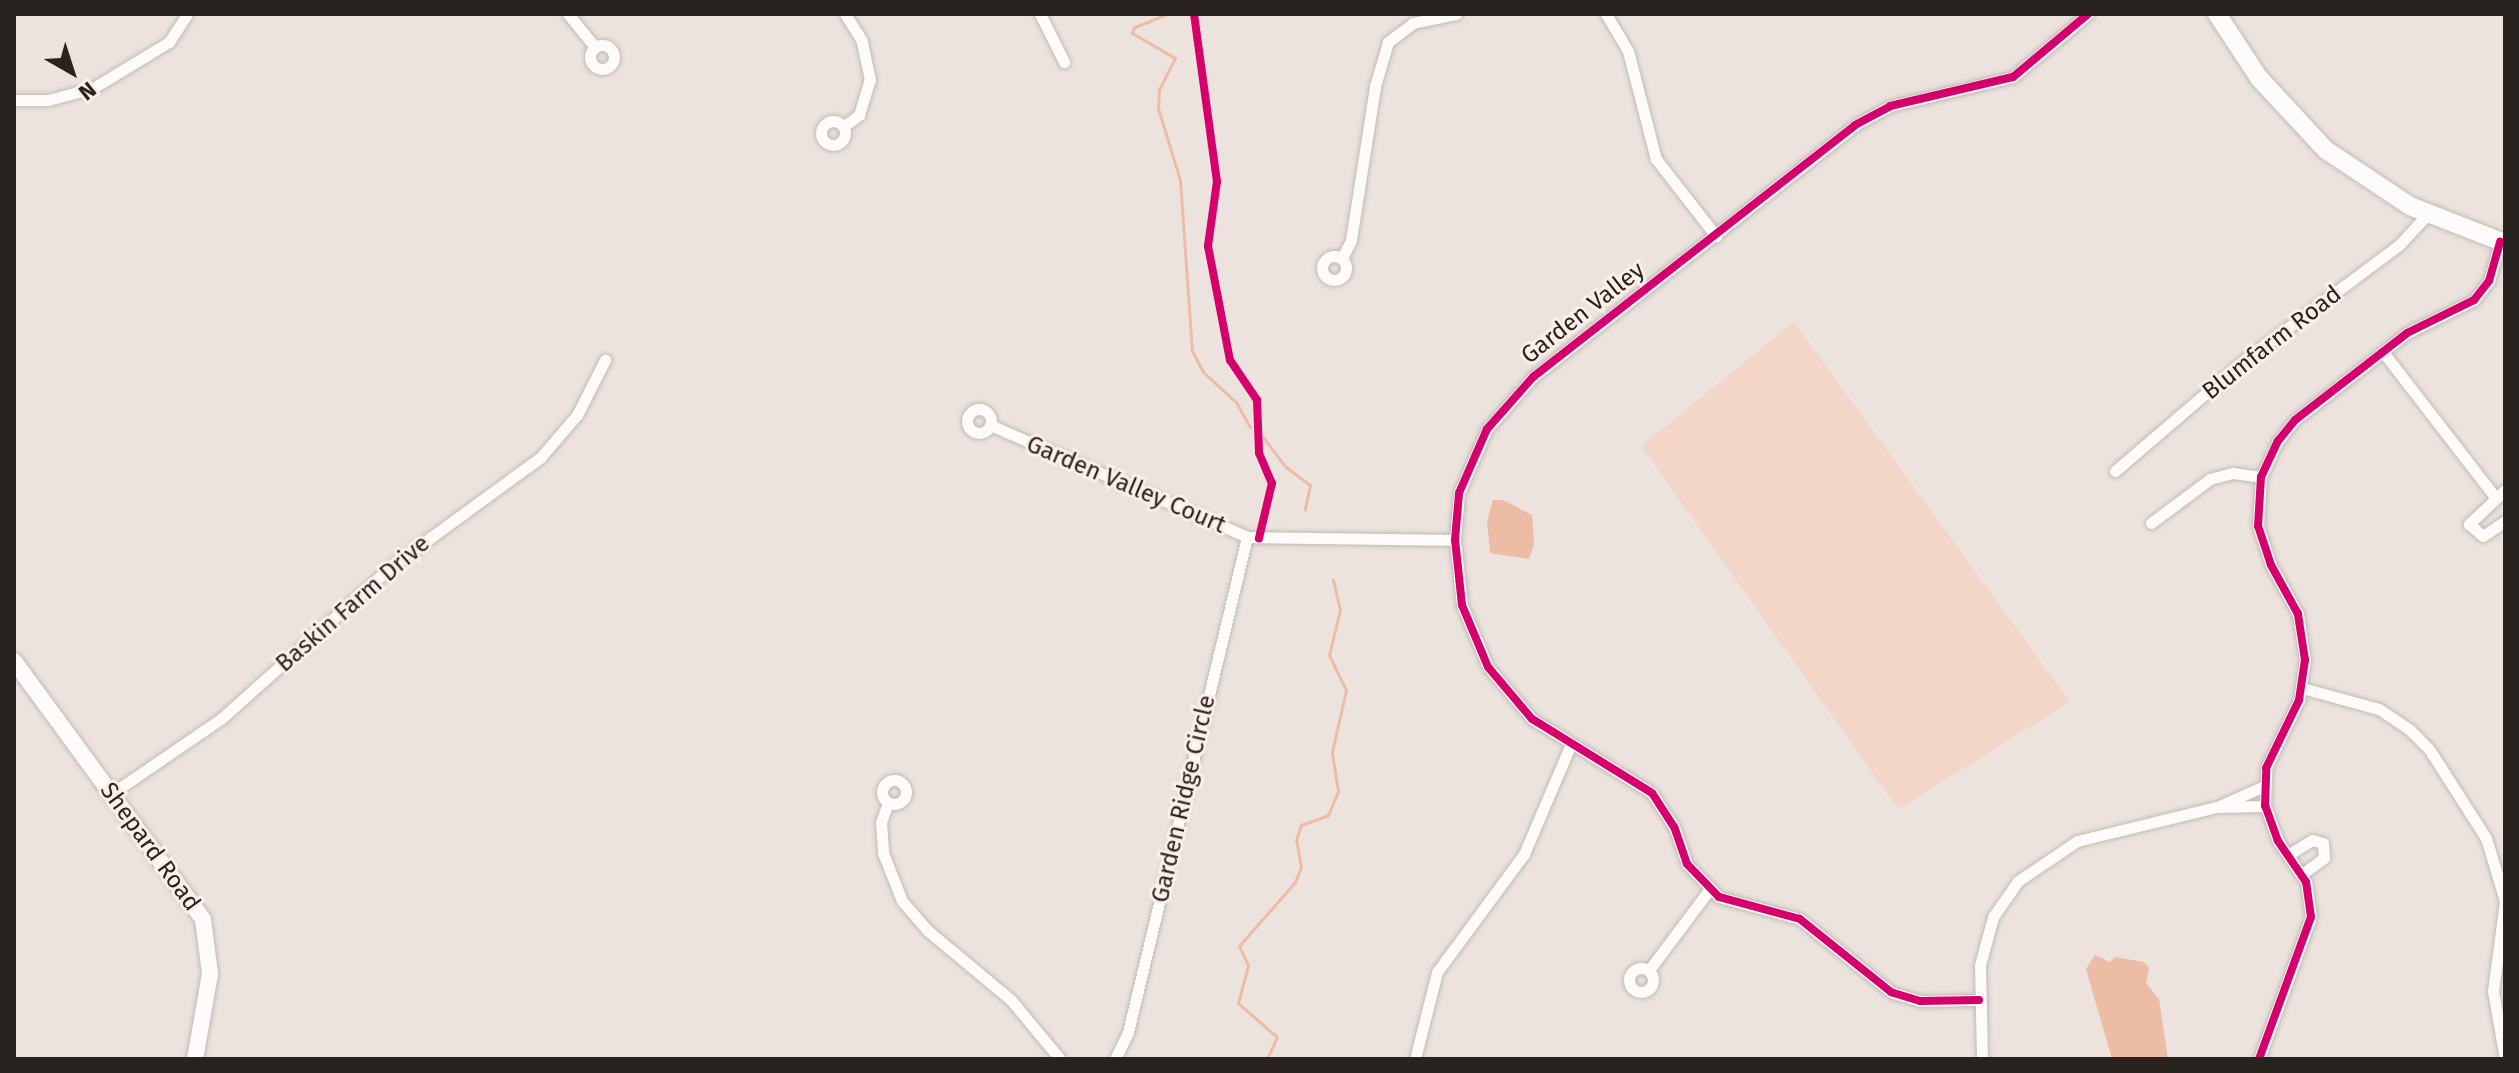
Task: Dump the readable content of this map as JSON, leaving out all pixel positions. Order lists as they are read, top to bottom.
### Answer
{
  "streets": {
    "street": [
      "Garden Valley",
      "Blumfarm Road",
      "Garden Valley Court",
      "Baskin Farm Drive",
      "Garden Ridge Circle",
      "Shepard Road"
    ]
  },
  "crossings": [
    ["Garden Valley", "Garden Valley Court"],
    ["Garden Valley Court", "Garden Ridge Circle"],
    ["Baskin Farm Drive", "Shepard Road"]
  ],
  "north": "bottom right"
}
